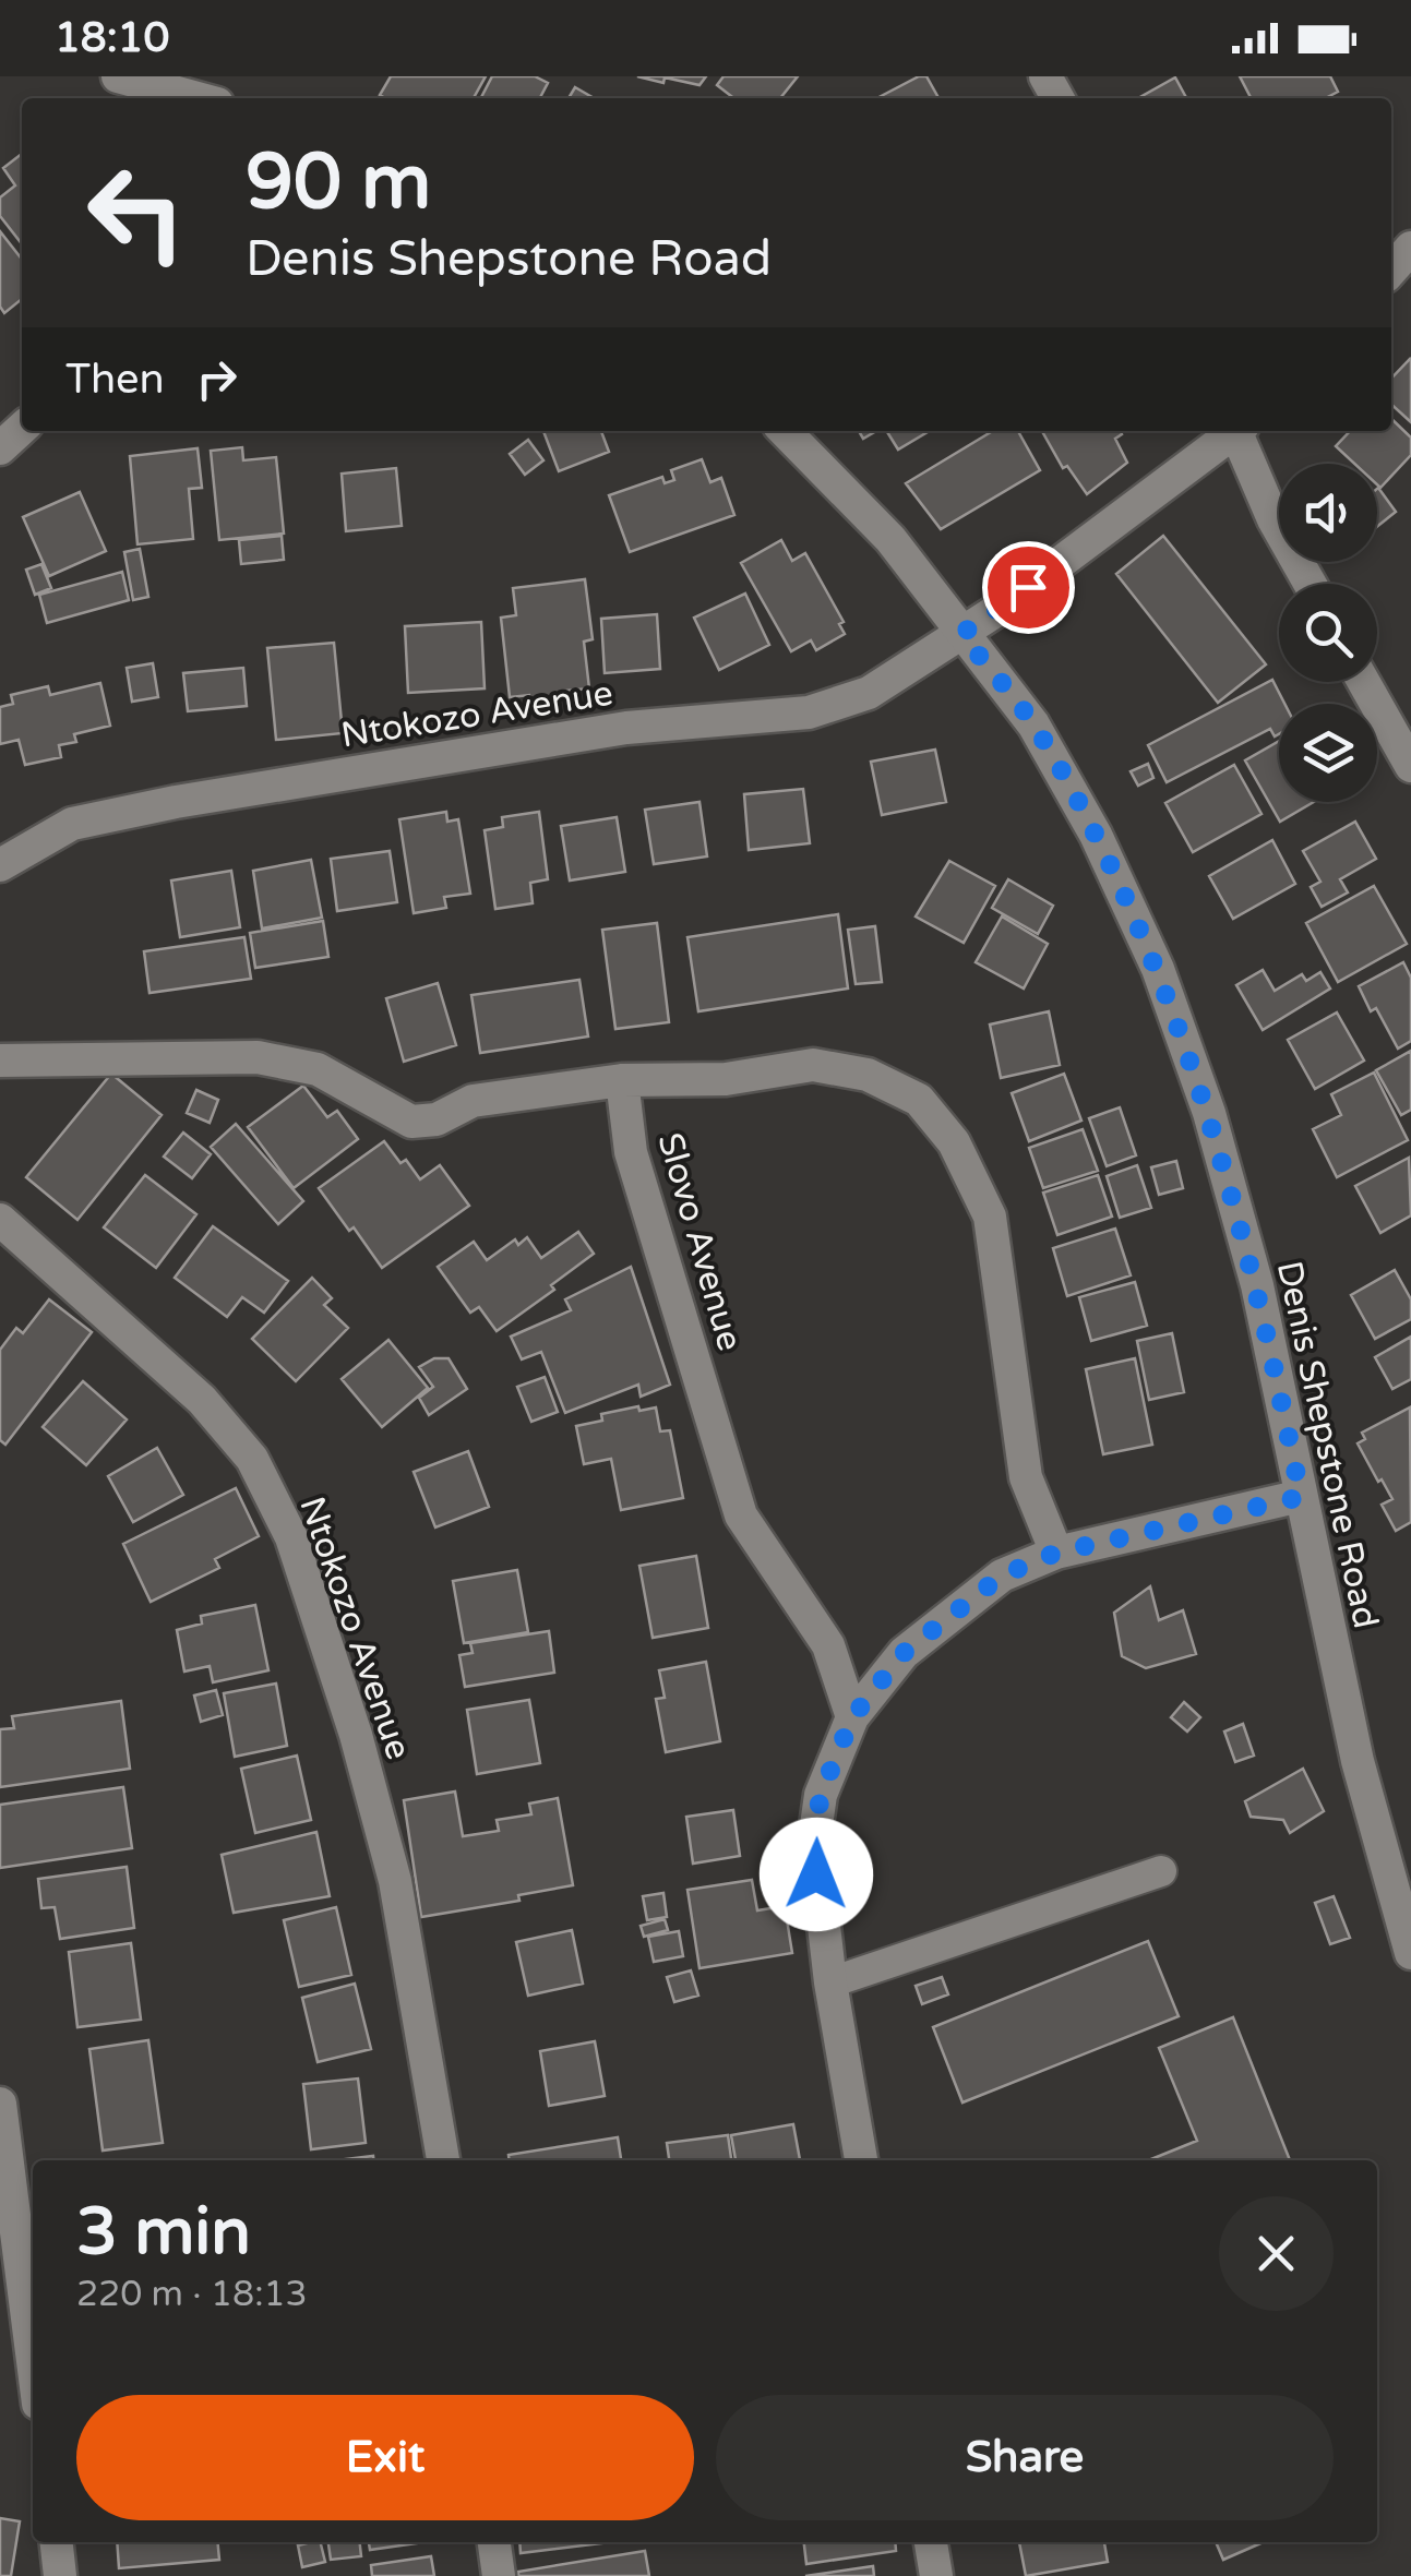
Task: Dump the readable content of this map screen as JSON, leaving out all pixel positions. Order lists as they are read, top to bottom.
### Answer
{
  "streets": {
    "street": ["Ntokozo Avenue", "Slovo Avenue", "Denis Shepstone Road"]
  },
  "crossings": [
    ["Ntokozo Avenue", "Denis Shepstone Road"]
  ],
  "page": {
    "status": "18:10",
    "turn": ["90 m", "Denis Shepstone Road"],
    "then": "Then",
    "heading": ["3 min", "220 m · 18:13"],
    "buttons": ["Exit", "Share"]
  }
}
